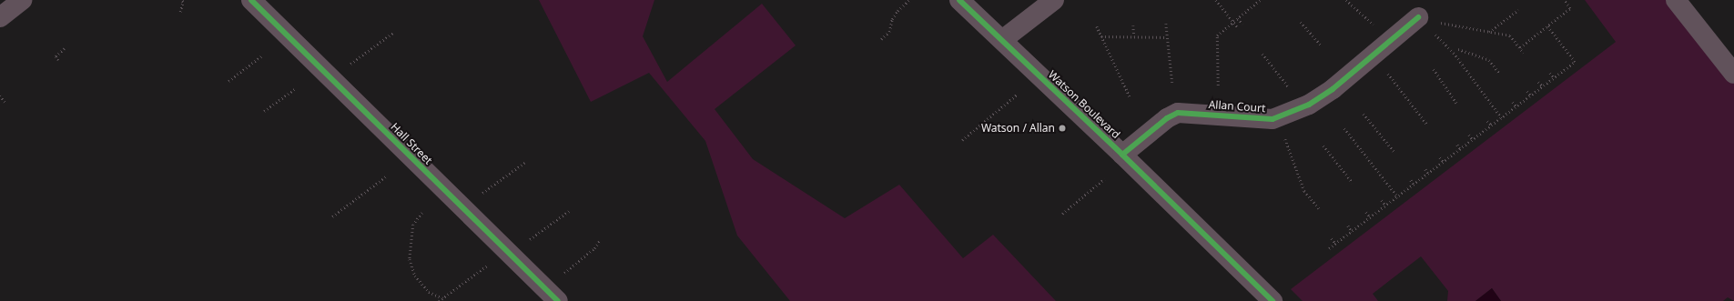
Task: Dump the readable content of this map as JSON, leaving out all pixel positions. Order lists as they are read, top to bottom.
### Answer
{
  "streets": {
    "street": ["Watson Boulevard", "Allan Court", "Hall Street"]
  },
  "crossings": [
    ["Watson Boulevard", "Allan Court"]
  ],
  "places": ["Watson / Allan"]
}
